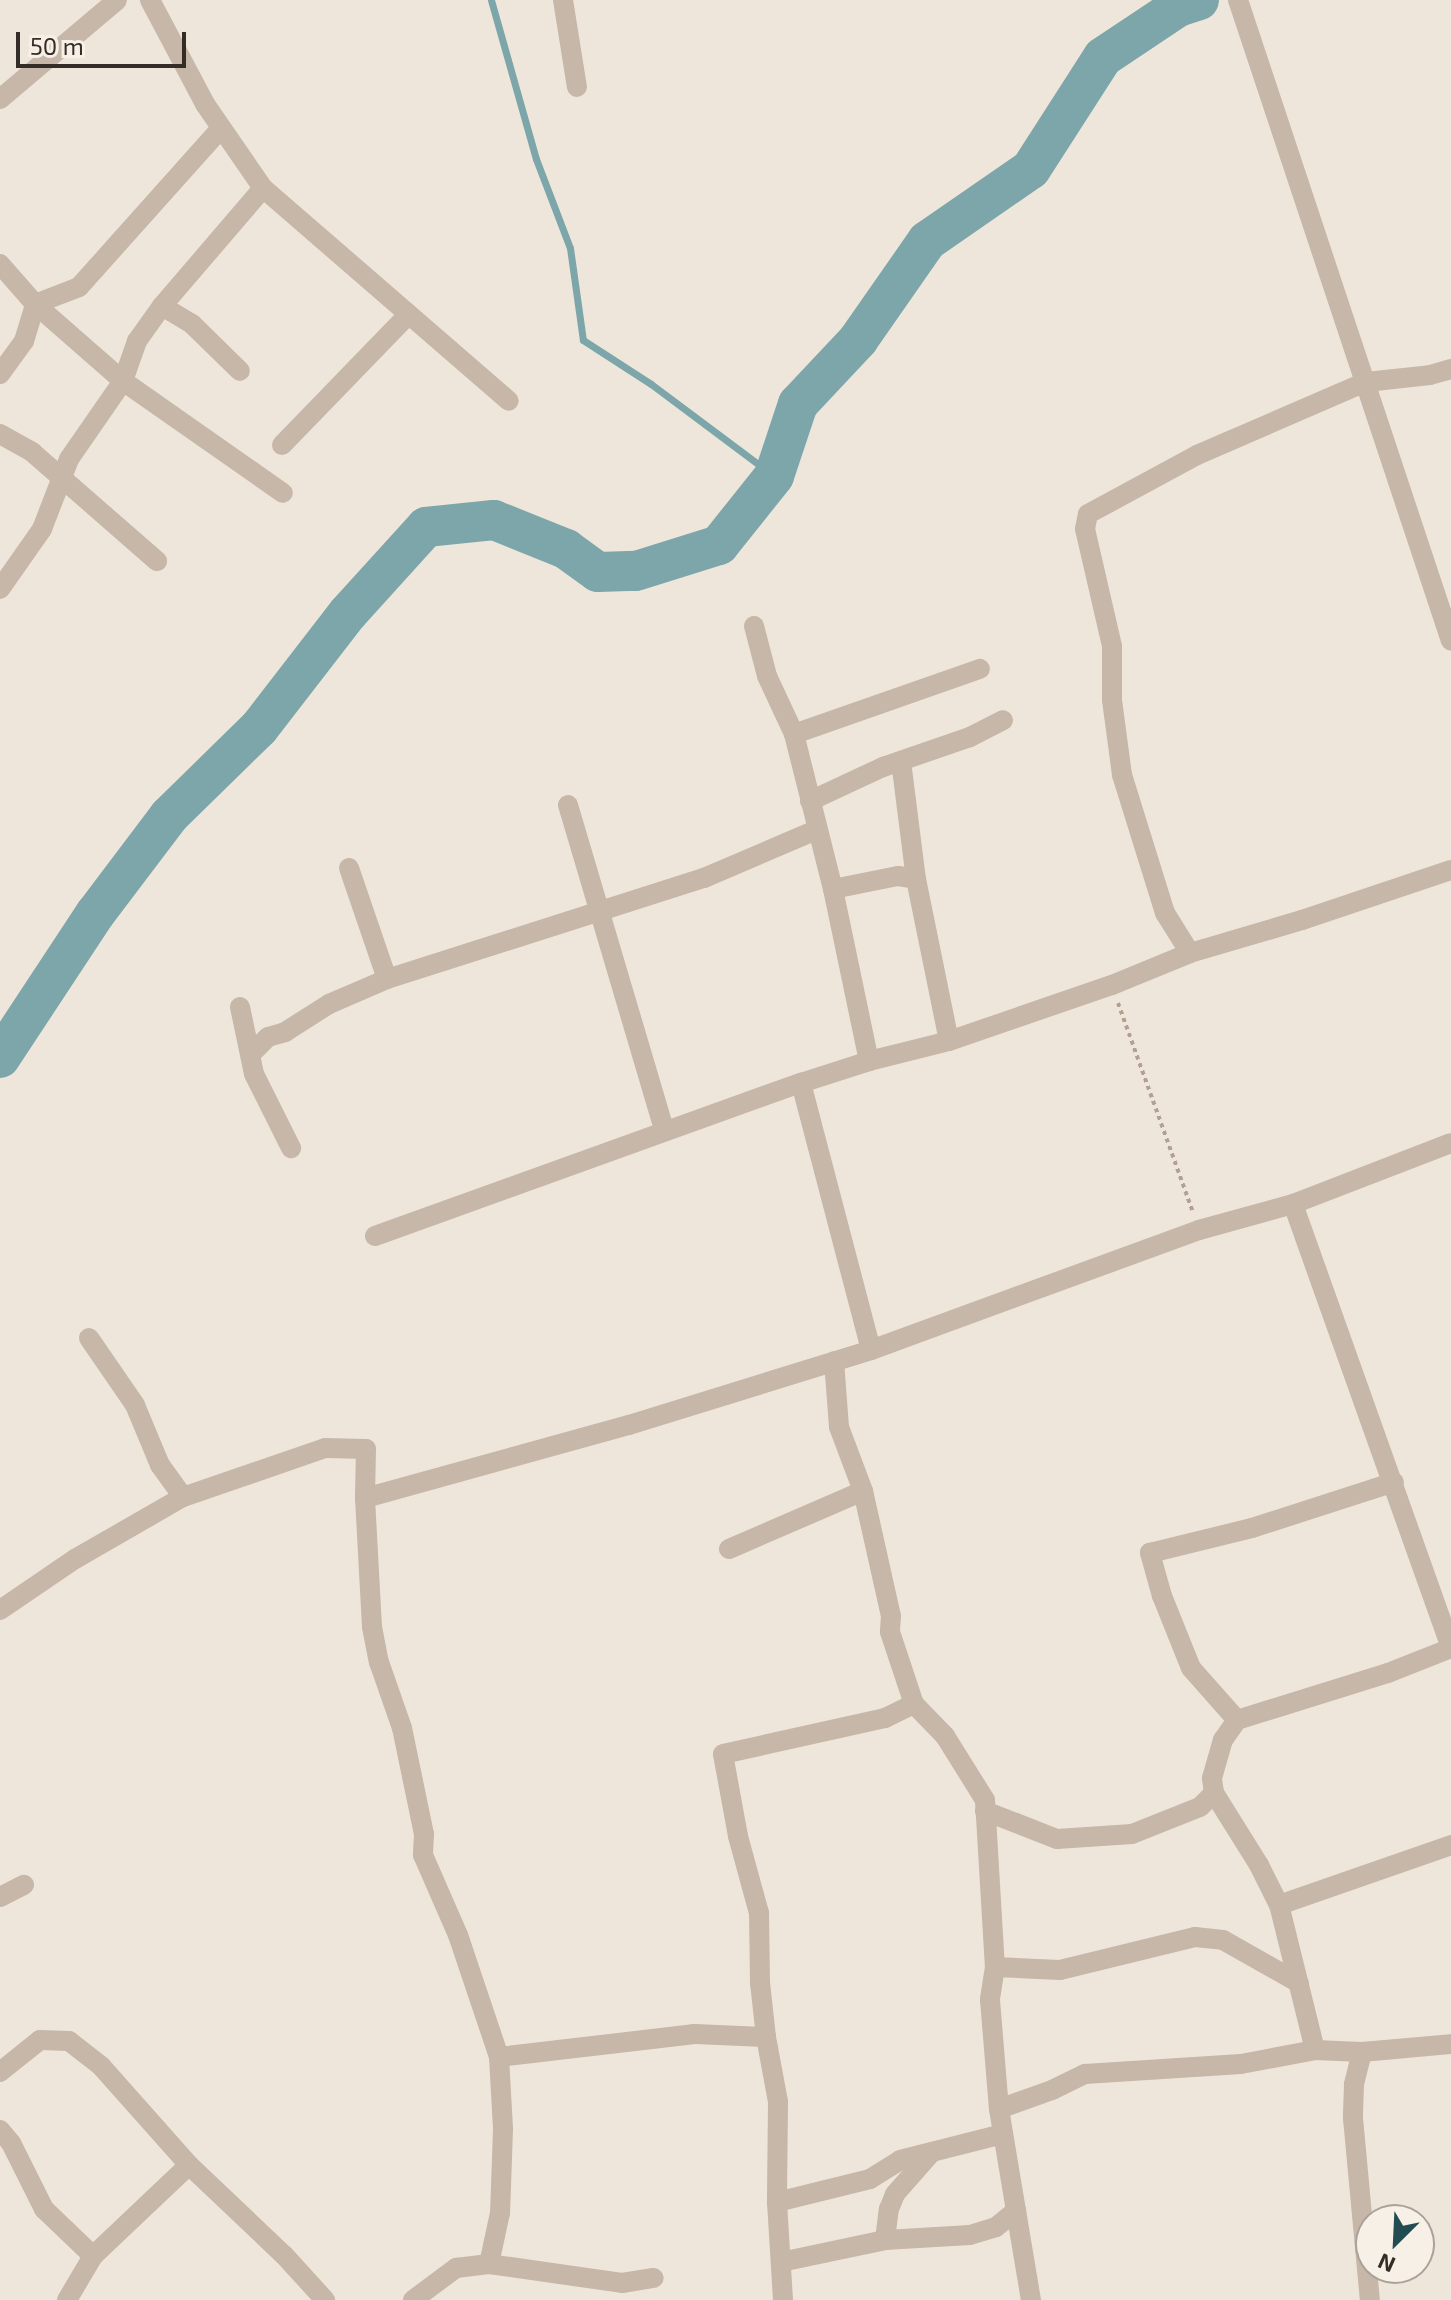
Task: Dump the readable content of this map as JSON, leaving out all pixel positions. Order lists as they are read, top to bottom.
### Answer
{
  "scale_bar": "50 m",
  "north": "bottom left"
}
